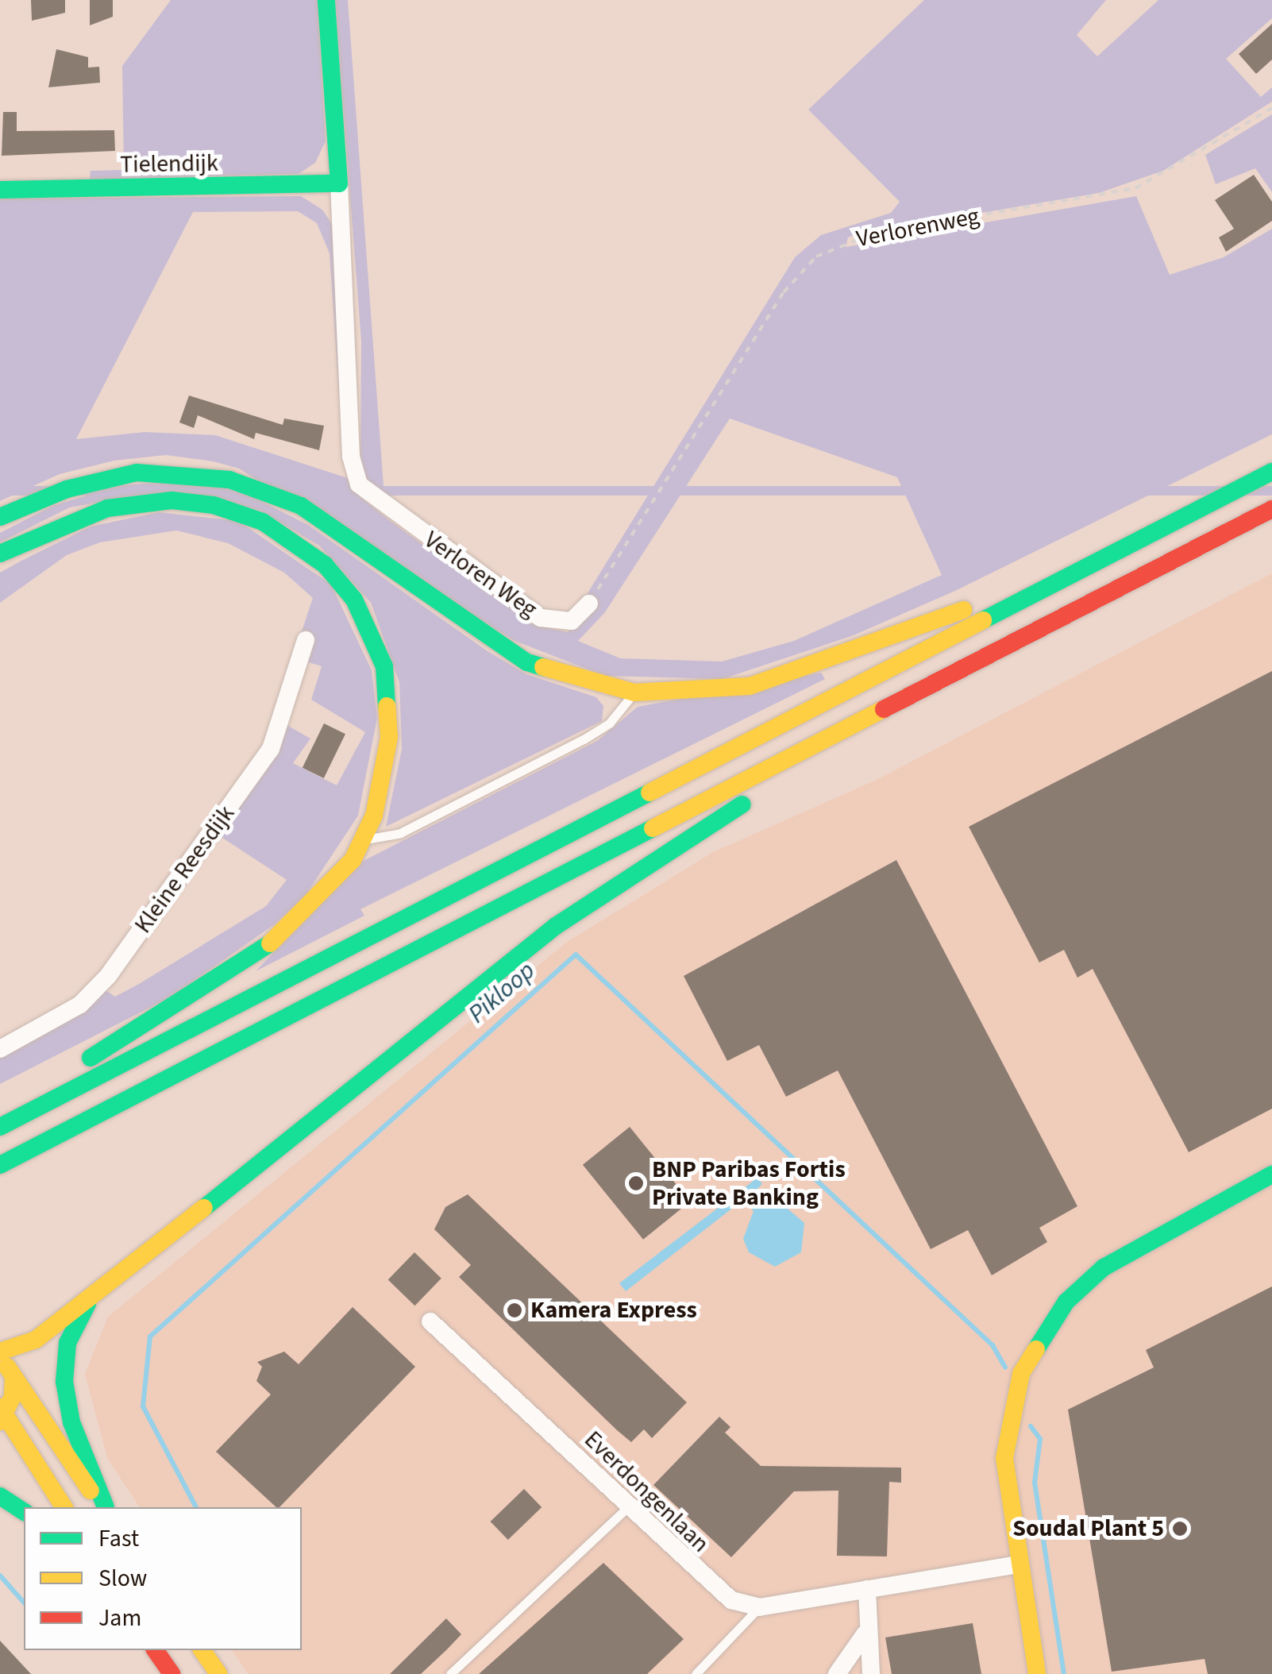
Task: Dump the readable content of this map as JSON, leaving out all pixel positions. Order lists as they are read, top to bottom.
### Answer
{
  "streets": {
    "main road": ["Tielendijk"],
    "street": ["Verloren Weg", "Kleine Reesdijk", "Everdongenlaan"],
    "path": ["Verlorenweg"]
  },
  "crossings": [
    ["Tielendijk", "Verloren Weg"],
    ["Verlorenweg", "Verloren Weg"]
  ],
  "water": ["Pikloop"],
  "places": ["BNP Paribas Fortis Private Banking", "Kamera Express", "Soudal Plant 5"],
  "legend": ["Fast", "Slow", "Jam"]
}
